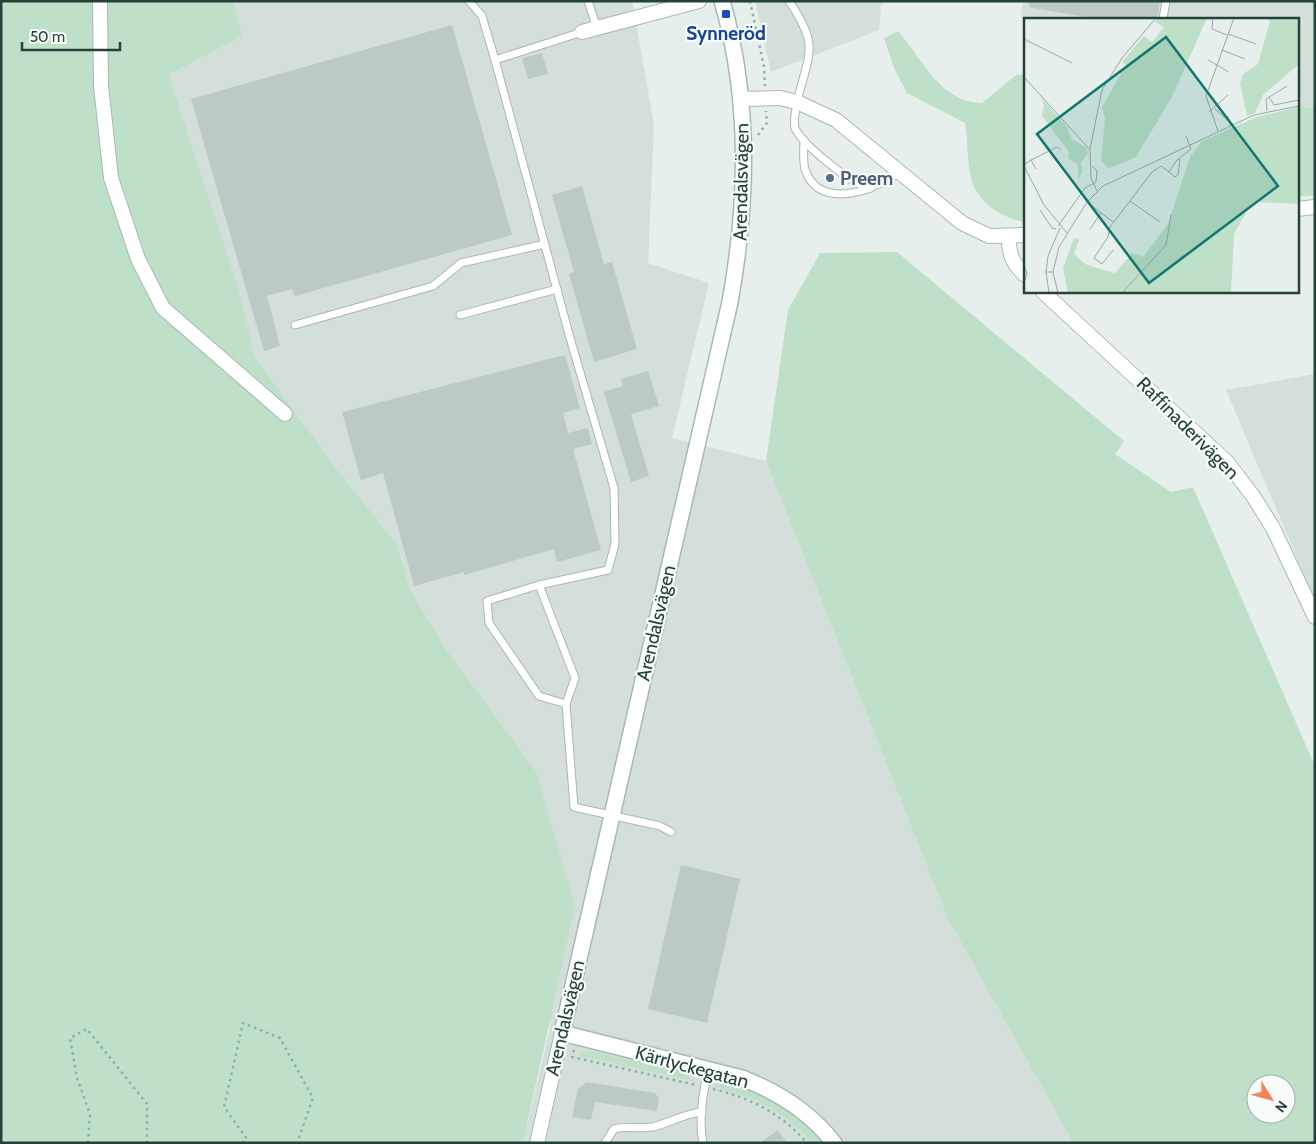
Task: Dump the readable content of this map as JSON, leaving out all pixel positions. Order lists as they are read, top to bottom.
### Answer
{
  "streets": {
    "street": ["Arendalsvägen", "Raffinaderivägen", "Kärrlyckegatan"]
  },
  "crossings": [
    ["Arendalsvägen", "Kärrlyckegatan"]
  ],
  "places": {
    "transit": ["Synneröd"],
    "other": ["Preem"]
  },
  "scale_bar": "50 m",
  "north": "bottom right"
}
